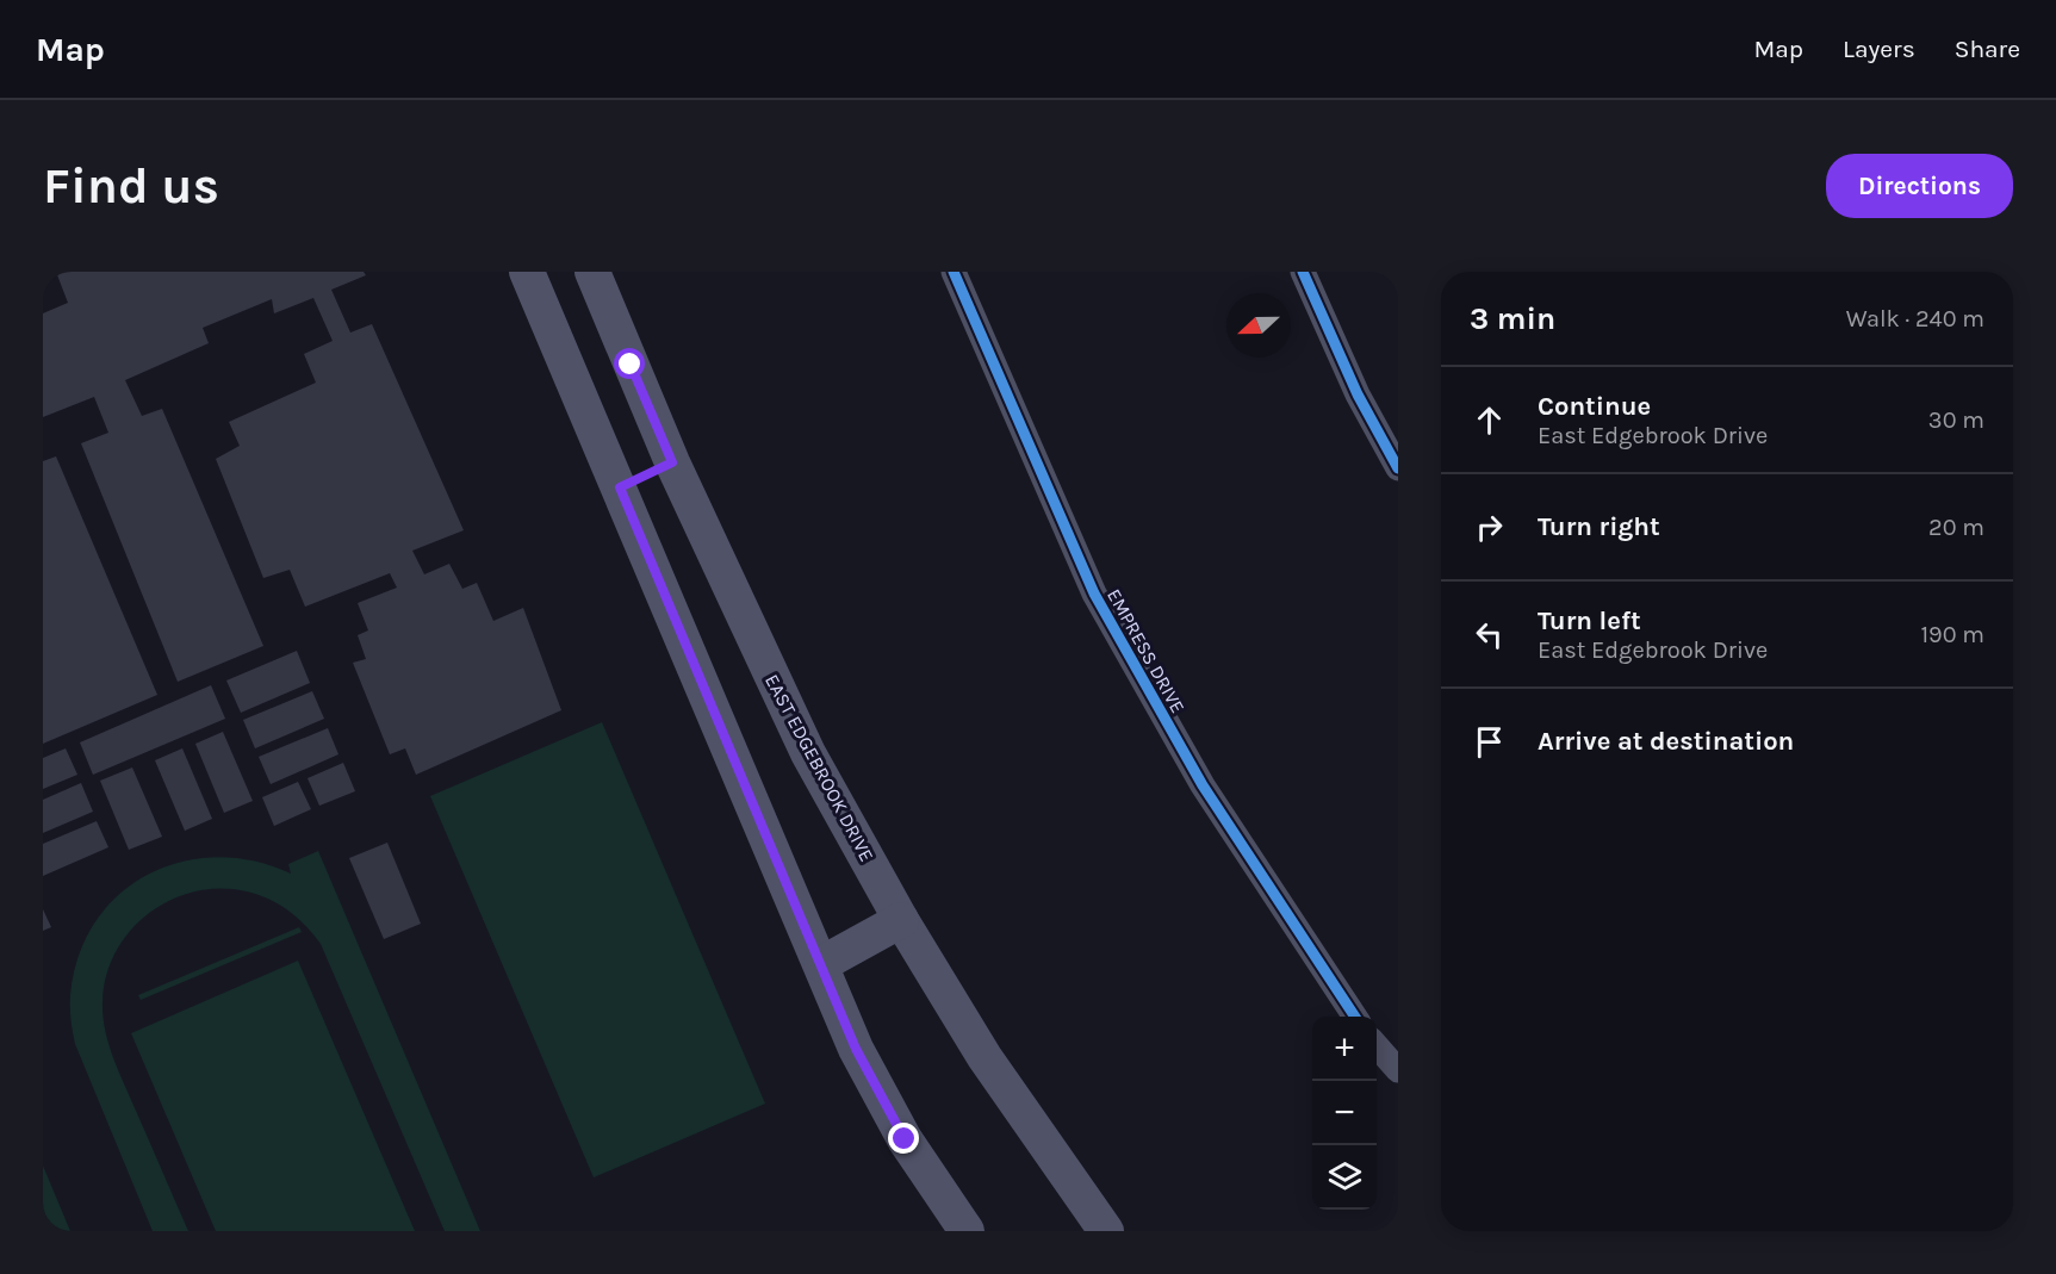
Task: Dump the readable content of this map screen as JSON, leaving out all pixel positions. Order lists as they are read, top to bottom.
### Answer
{
  "streets": {
    "main road": ["EAST EDGEBROOK DRIVE"],
    "street": ["EMPRESS DRIVE"]
  },
  "north": "left",
  "page": {
    "header": "Map",
    "nav": ["Map", "Layers", "Share"],
    "buttons": "Directions",
    "title": "Find us",
    "heading": ["3 min", "Walk · 240 m"],
    "list": [
      ["Continue", "East Edgebrook Drive", "30 m"],
      ["Turn right", "20 m"],
      ["Turn left", "East Edgebrook Drive", "190 m"],
      "Arrive at destination"
    ],
    "map_buttons": ["+", "−"]
  }
}
